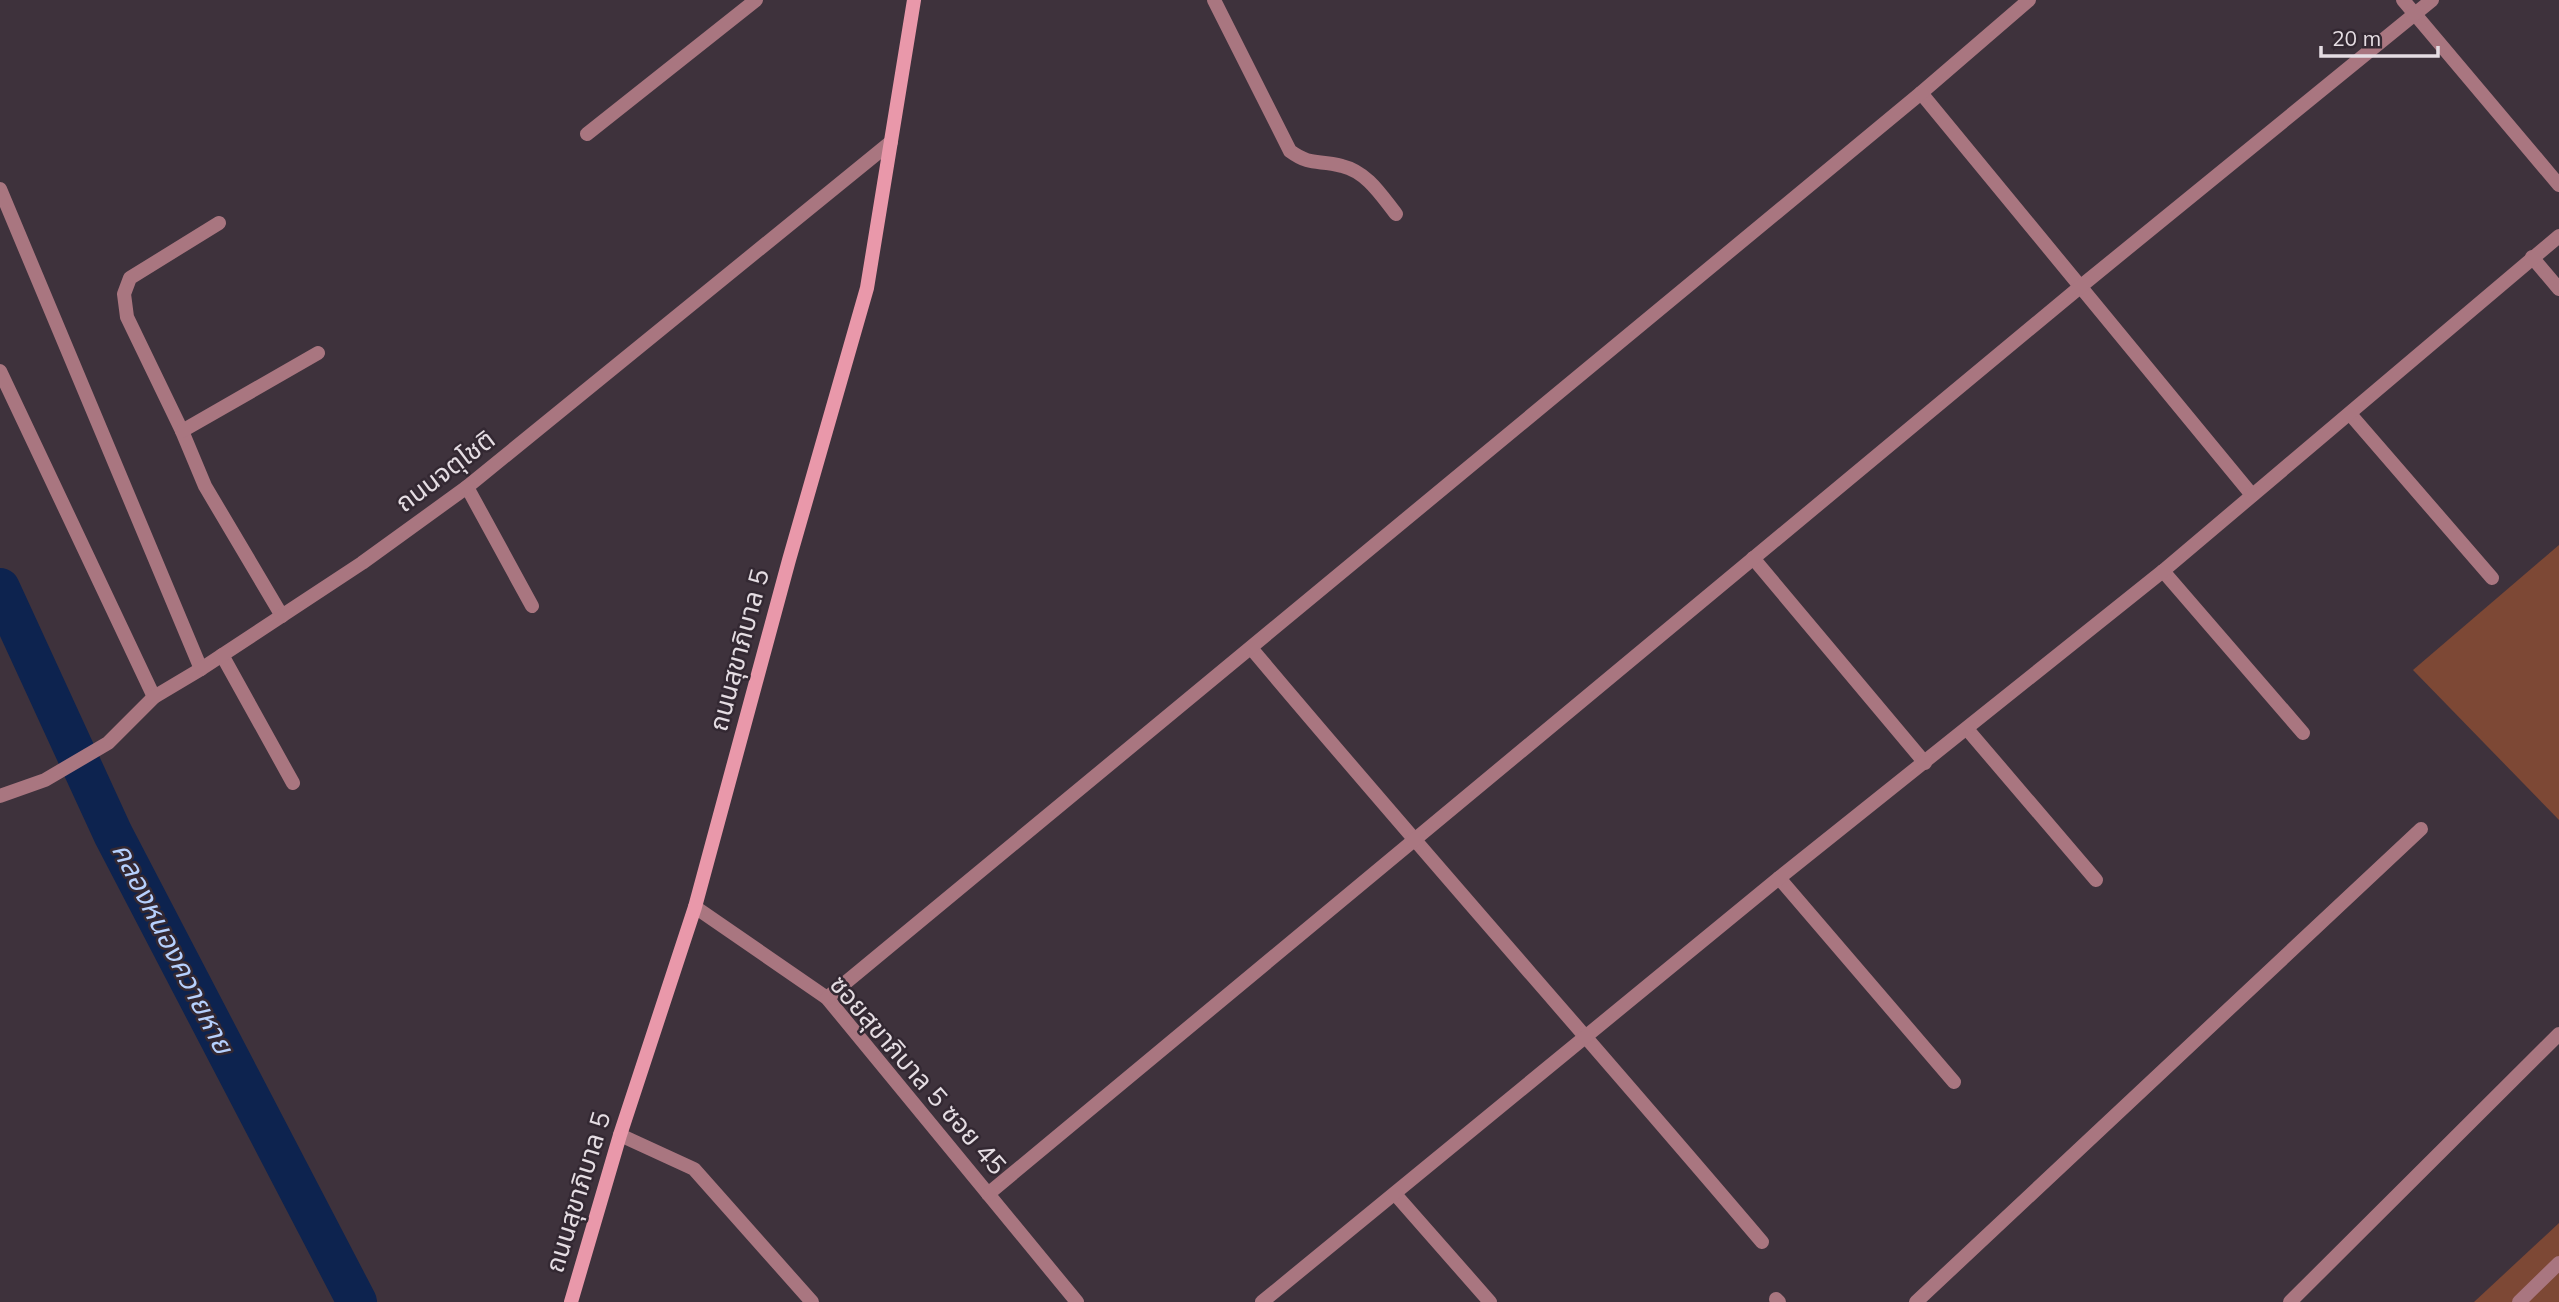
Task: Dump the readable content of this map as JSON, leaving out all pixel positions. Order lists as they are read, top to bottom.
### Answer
{
  "streets": {
    "main road": ["ถนนสุขาภิบาล 5"],
    "street": ["ถนนจตุโชติ", "ซอยสุขาภิบาล 5 ซอย 45"]
  },
  "crossings": [
    ["ถนนจตุโชติ", "ถนนสุขาภิบาล 5"],
    ["ถนนสุขาภิบาล 5", "ซอยสุขาภิบาล 5 ซอย 45"]
  ],
  "water": ["คลองหนองควายหาย"],
  "scale_bar": "20 m"
}
